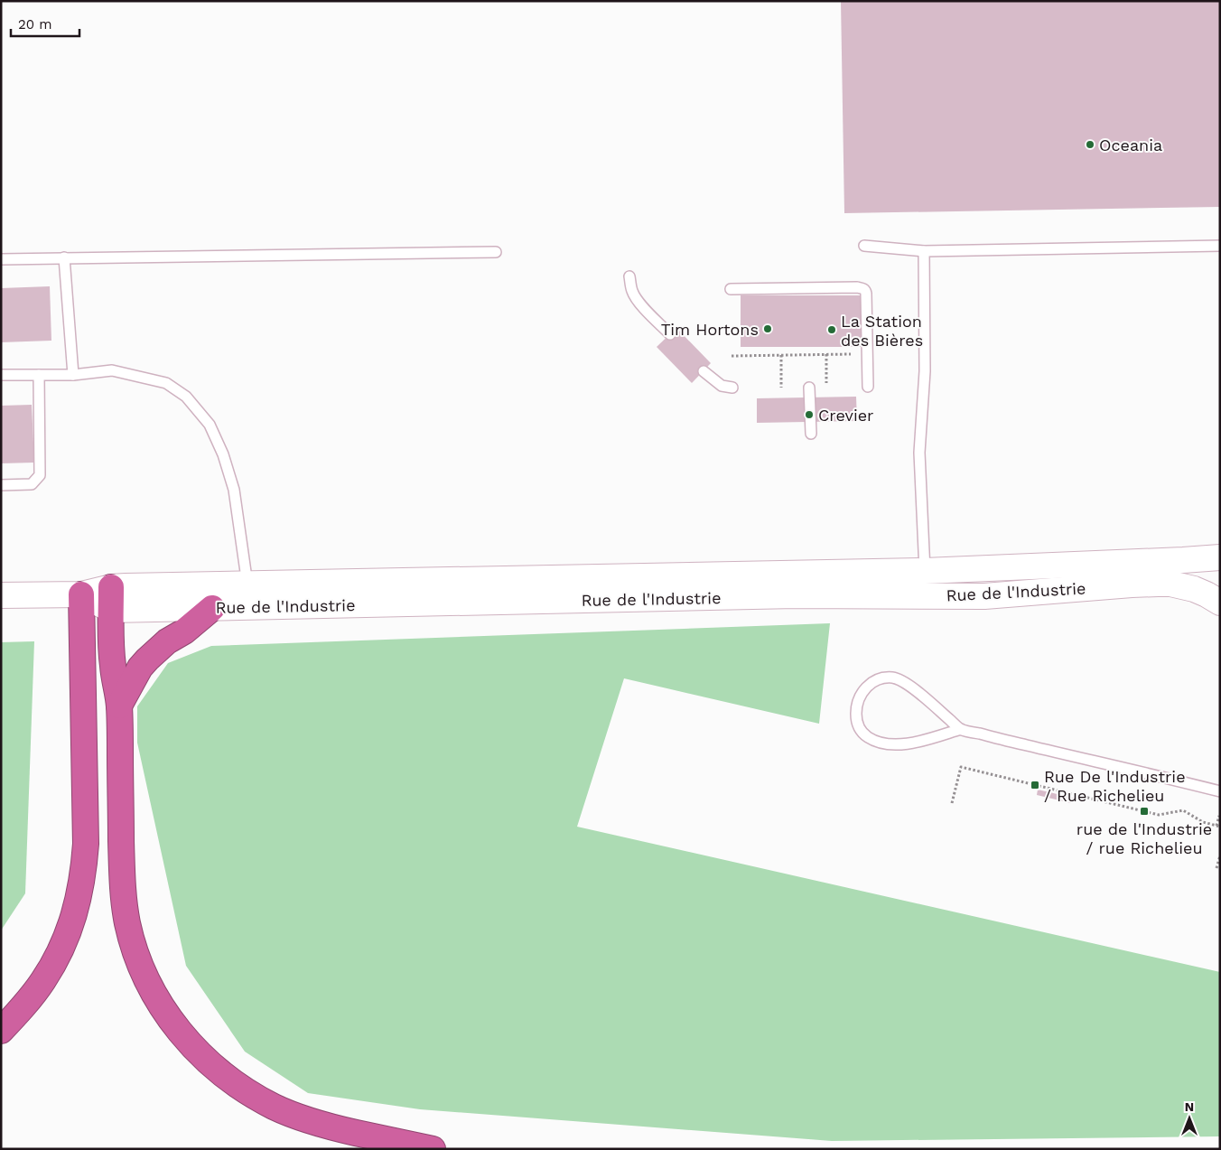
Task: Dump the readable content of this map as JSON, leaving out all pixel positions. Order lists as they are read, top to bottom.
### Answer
{
  "streets": {
    "street": ["Rue de l'Industrie"]
  },
  "places": {
    "other": [
      "Oceania",
      "Tim Hortons",
      "La Station des Bières",
      "Crevier"
    ],
    "transit": ["Rue De l'Industrie / Rue Richelieu", "rue de l'Industrie / rue Richelieu"]
  },
  "scale_bar": "20 m",
  "north": "top"
}
